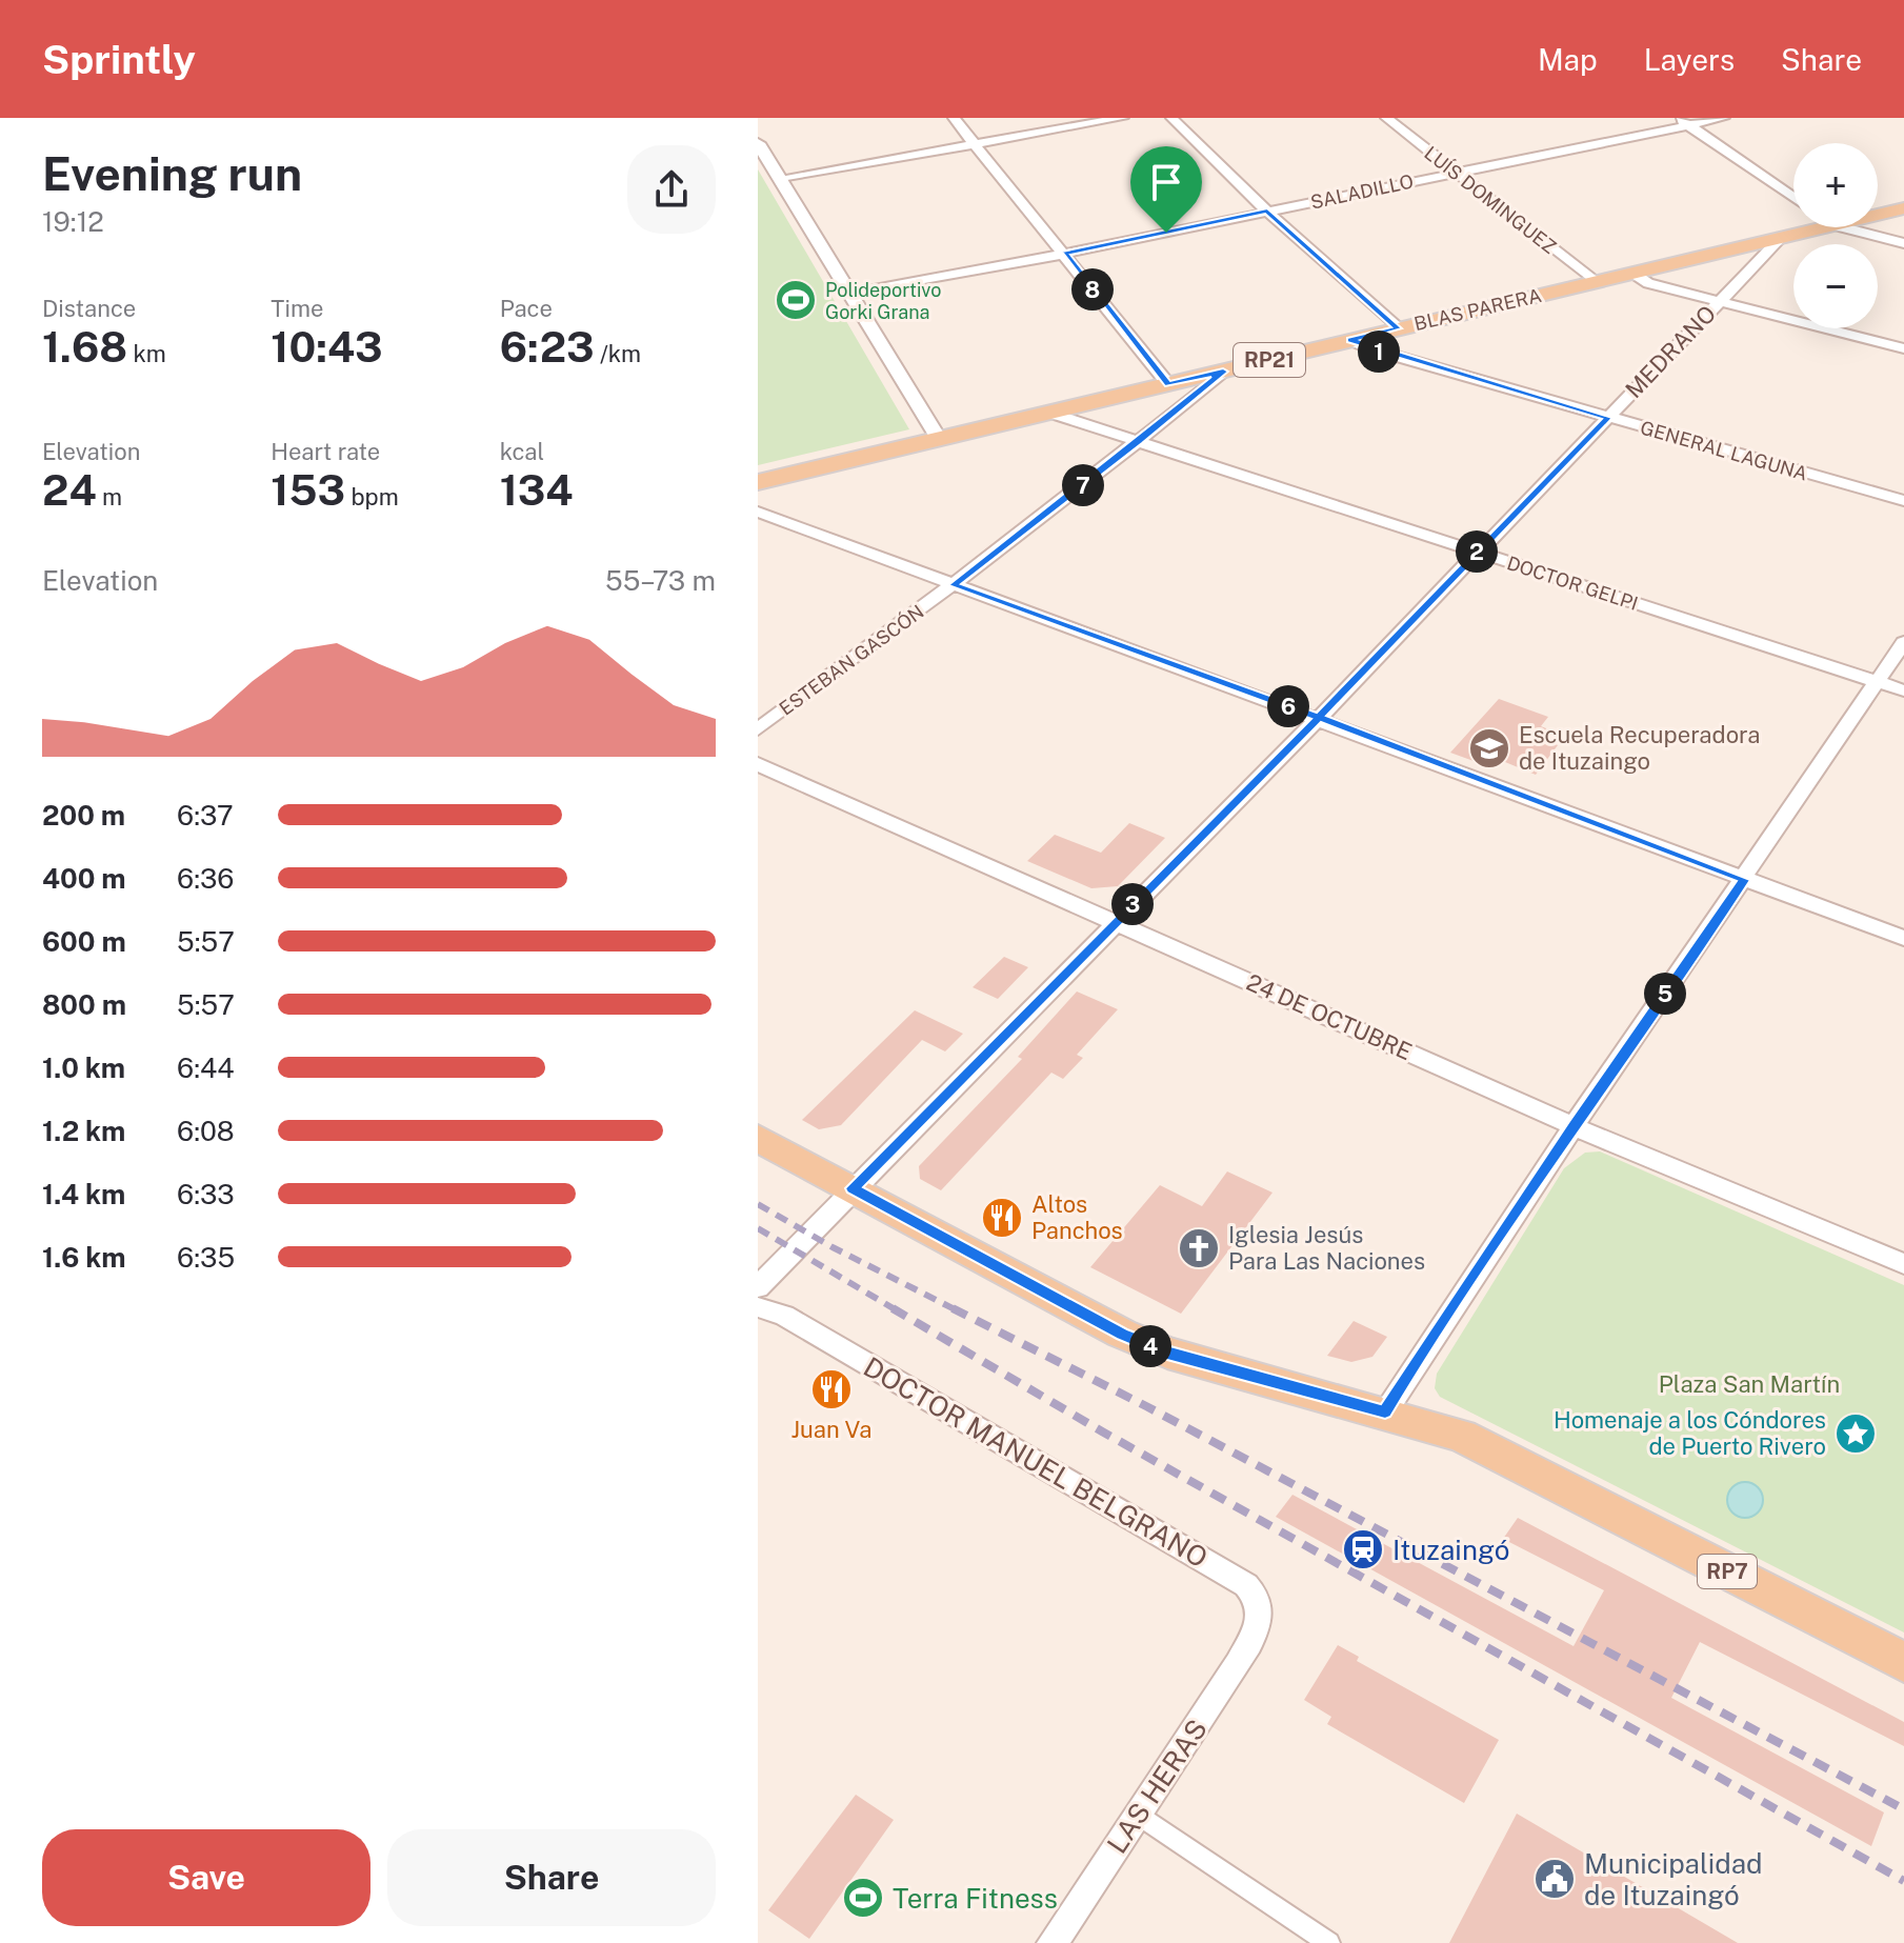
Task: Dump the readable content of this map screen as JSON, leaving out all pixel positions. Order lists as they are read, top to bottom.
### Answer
{
  "streets": {
    "main road": ["BLAS PARERA", "RP21", "RP7"],
    "street": [
      "SALADILLO",
      "LUÍS DOMINGUEZ",
      "MEDRANO",
      "GENERAL LAGUNA",
      "DOCTOR GELPI",
      "ESTEBAN GASCÓN",
      "24 DE OCTUBRE",
      "DOCTOR MANUEL BELGRANO",
      "LAS HERAS"
    ]
  },
  "crossings": [
    ["SALADILLO", "LUÍS DOMINGUEZ"],
    ["LUÍS DOMINGUEZ", "BLAS PARERA"],
    ["BLAS PARERA", "MEDRANO"],
    ["BLAS PARERA", "GENERAL LAGUNA"],
    ["BLAS PARERA", "DOCTOR GELPI"],
    ["BLAS PARERA", "ESTEBAN GASCÓN"],
    ["MEDRANO", "GENERAL LAGUNA"],
    ["MEDRANO", "DOCTOR GELPI"],
    ["MEDRANO", "24 DE OCTUBRE"],
    ["MEDRANO", "DOCTOR MANUEL BELGRANO"],
    ["MEDRANO", "RP7"],
    ["DOCTOR GELPI", "ESTEBAN GASCÓN"],
    ["DOCTOR MANUEL BELGRANO", "LAS HERAS"]
  ],
  "parks": ["Plaza San Martín"],
  "places": {
    "sports": ["Polideportivo Gorki Grana", "Terra Fitness"],
    "school or university": ["Escuela Recuperadora de Ituzaingo"],
    "restaurant": ["Altos Panchos", "Juan Va"],
    "church": ["Iglesia Jesús Para Las Naciones"],
    "place": ["Homenaje a los Cóndores de Puerto Rivero"],
    "station": ["Ituzaingó"],
    "public building": ["Municipalidad de Ituzaingó"]
  },
  "page": {
    "header": "Sprintly",
    "nav": ["Map", "Layers", "Share"],
    "heading": ["Evening run", "19:12"],
    "map_buttons": ["+", "−"],
    "stats": [
      ["Distance", "1.68 km"],
      ["Time", "10:43"],
      ["Pace", "6:23 /km"],
      ["Elevation", "24 m"],
      ["Heart rate", "153 bpm"],
      ["kcal", "134"]
    ],
    "pins": [
      "8",
      "1",
      "7",
      "2",
      "6",
      "3",
      "5",
      "4"
    ],
    "chart": ["Elevation", "55–73 m"],
    "list": [
      {
        "name": "200 m",
        "note": "6:37"
      },
      {
        "name": "400 m",
        "note": "6:36"
      },
      {
        "name": "600 m",
        "note": "5:57"
      },
      {
        "name": "800 m",
        "note": "5:57"
      },
      {
        "name": "1.0 km",
        "note": "6:44"
      },
      {
        "name": "1.2 km",
        "note": "6:08"
      },
      {
        "name": "1.4 km",
        "note": "6:33"
      },
      {
        "name": "1.6 km",
        "note": "6:35"
      }
    ],
    "buttons": ["Save", "Share"]
  }
}
